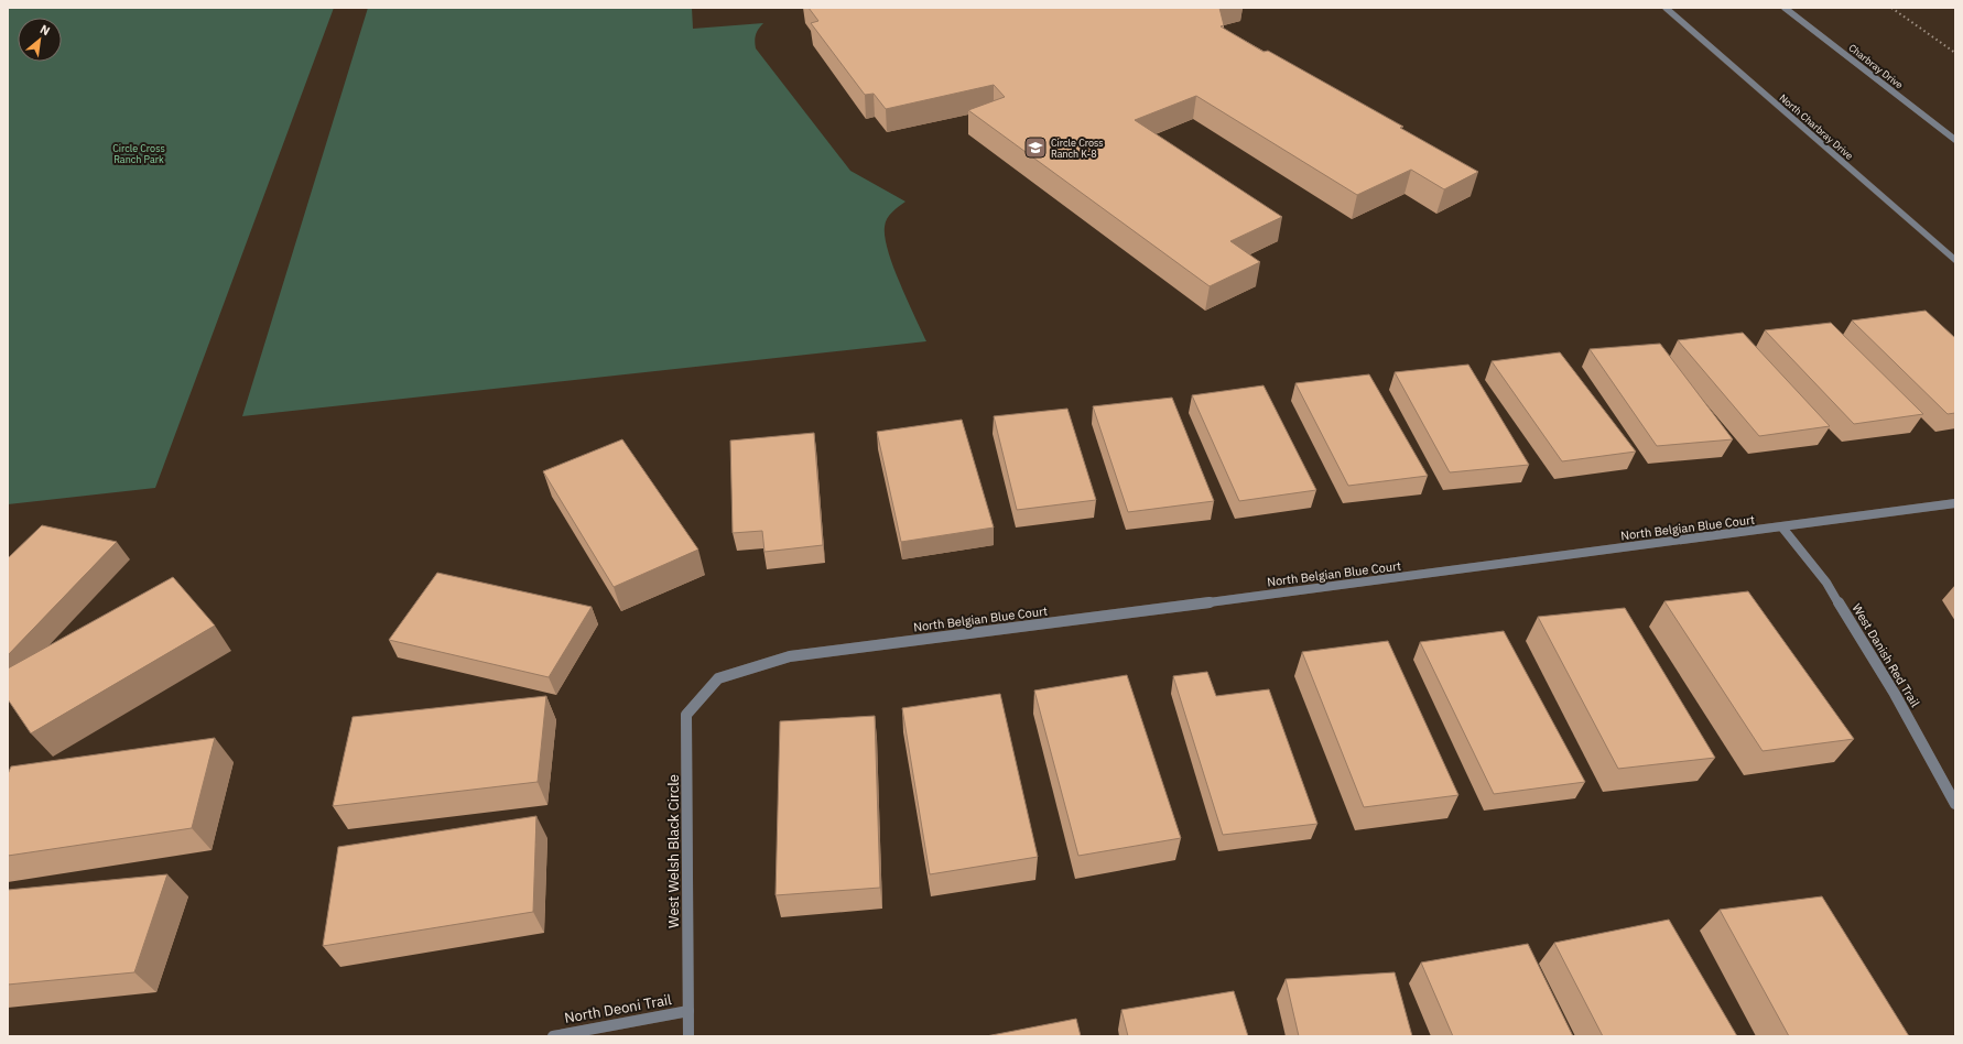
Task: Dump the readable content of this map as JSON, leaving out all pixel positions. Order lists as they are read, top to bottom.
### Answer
{
  "streets": {
    "street": [
      "Charbray Drive",
      "North Charbray Drive",
      "North Belgian Blue Court",
      "West Danish Red Trail",
      "West Welsh Black Circle",
      "North Deoni Trail"
    ]
  },
  "crossings": [
    ["North Belgian Blue Court", "West Danish Red Trail"],
    ["North Belgian Blue Court", "West Welsh Black Circle"],
    ["West Welsh Black Circle", "North Deoni Trail"]
  ],
  "parks": ["Circle Cross Ranch Park"],
  "places": {
    "school or university": ["Circle Cross Ranch K-8"]
  },
  "north": "top right"
}
